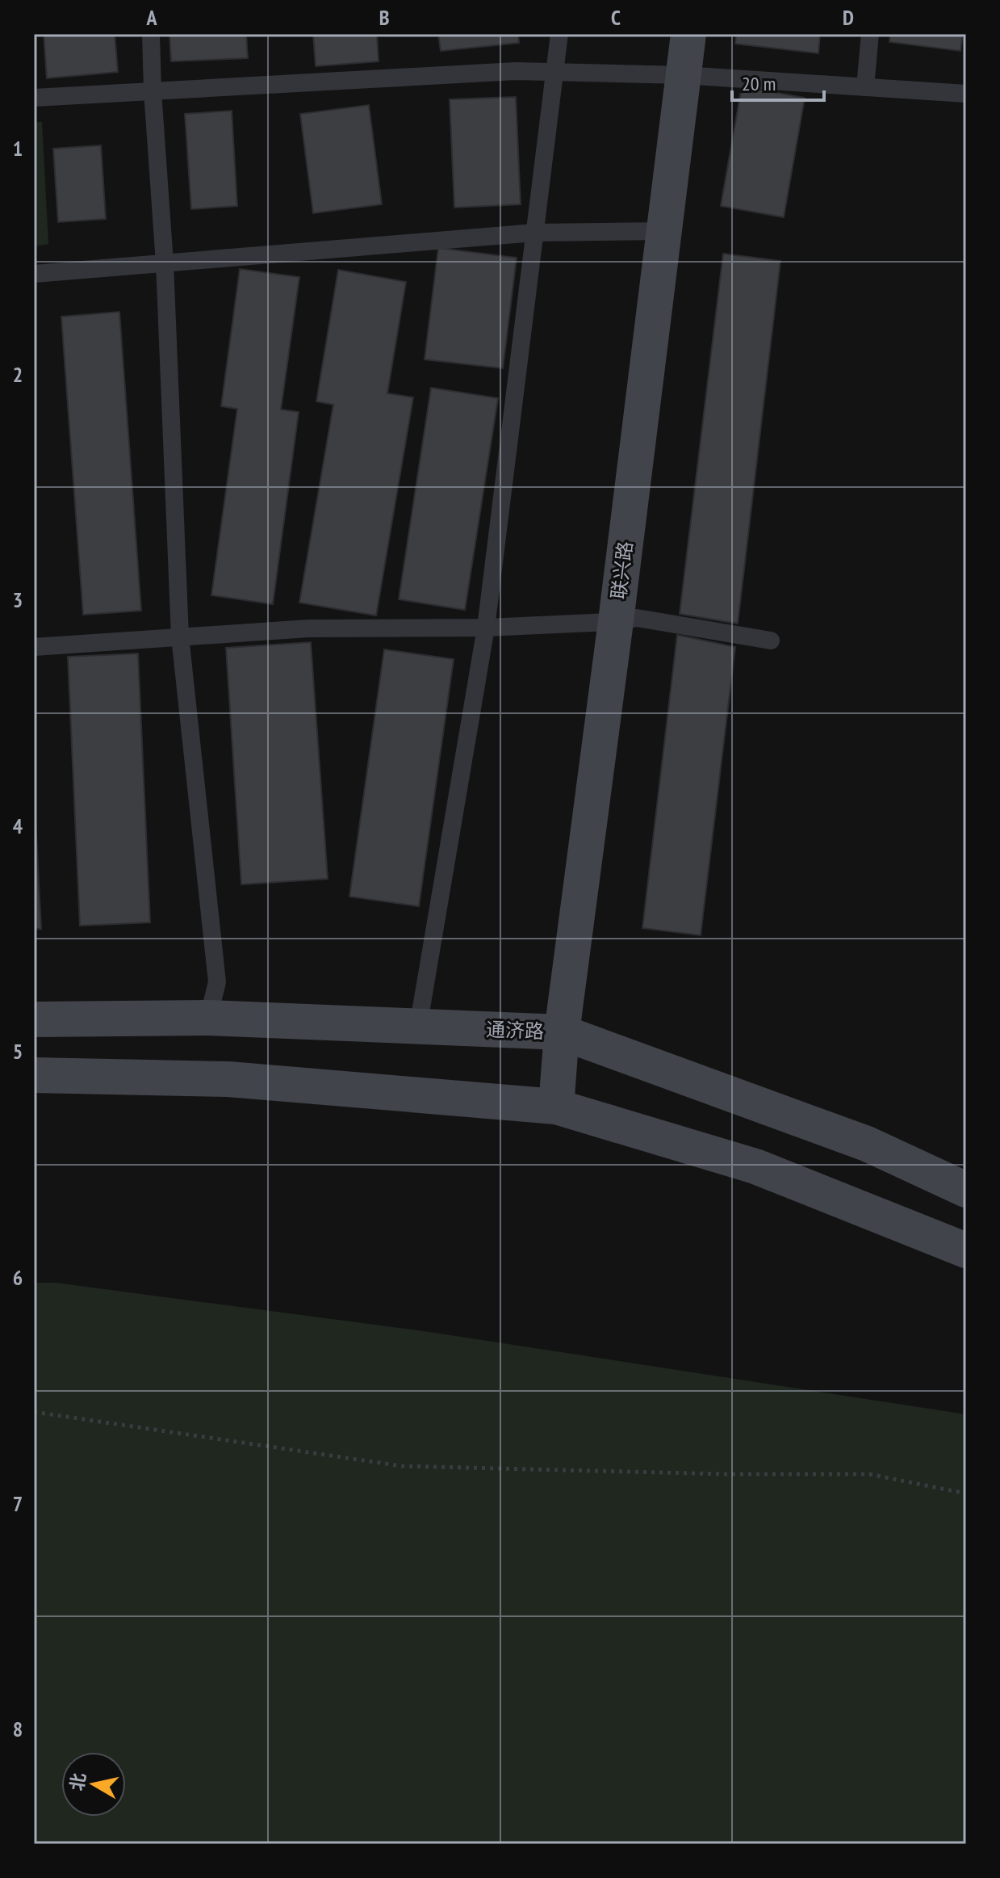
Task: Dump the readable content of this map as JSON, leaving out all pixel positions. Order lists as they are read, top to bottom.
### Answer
{
  "streets": {
    "main road": ["联兴路", "通济路"]
  },
  "crossings": [
    ["联兴路", "通济路"]
  ],
  "scale_bar": "20 m",
  "north": "left",
  "grid": {
    "columns": [
      "A",
      "B",
      "C",
      "D"
    ],
    "rows": [
      "1",
      "2",
      "3",
      "4",
      "5",
      "6",
      "7",
      "8"
    ]
  }
}
